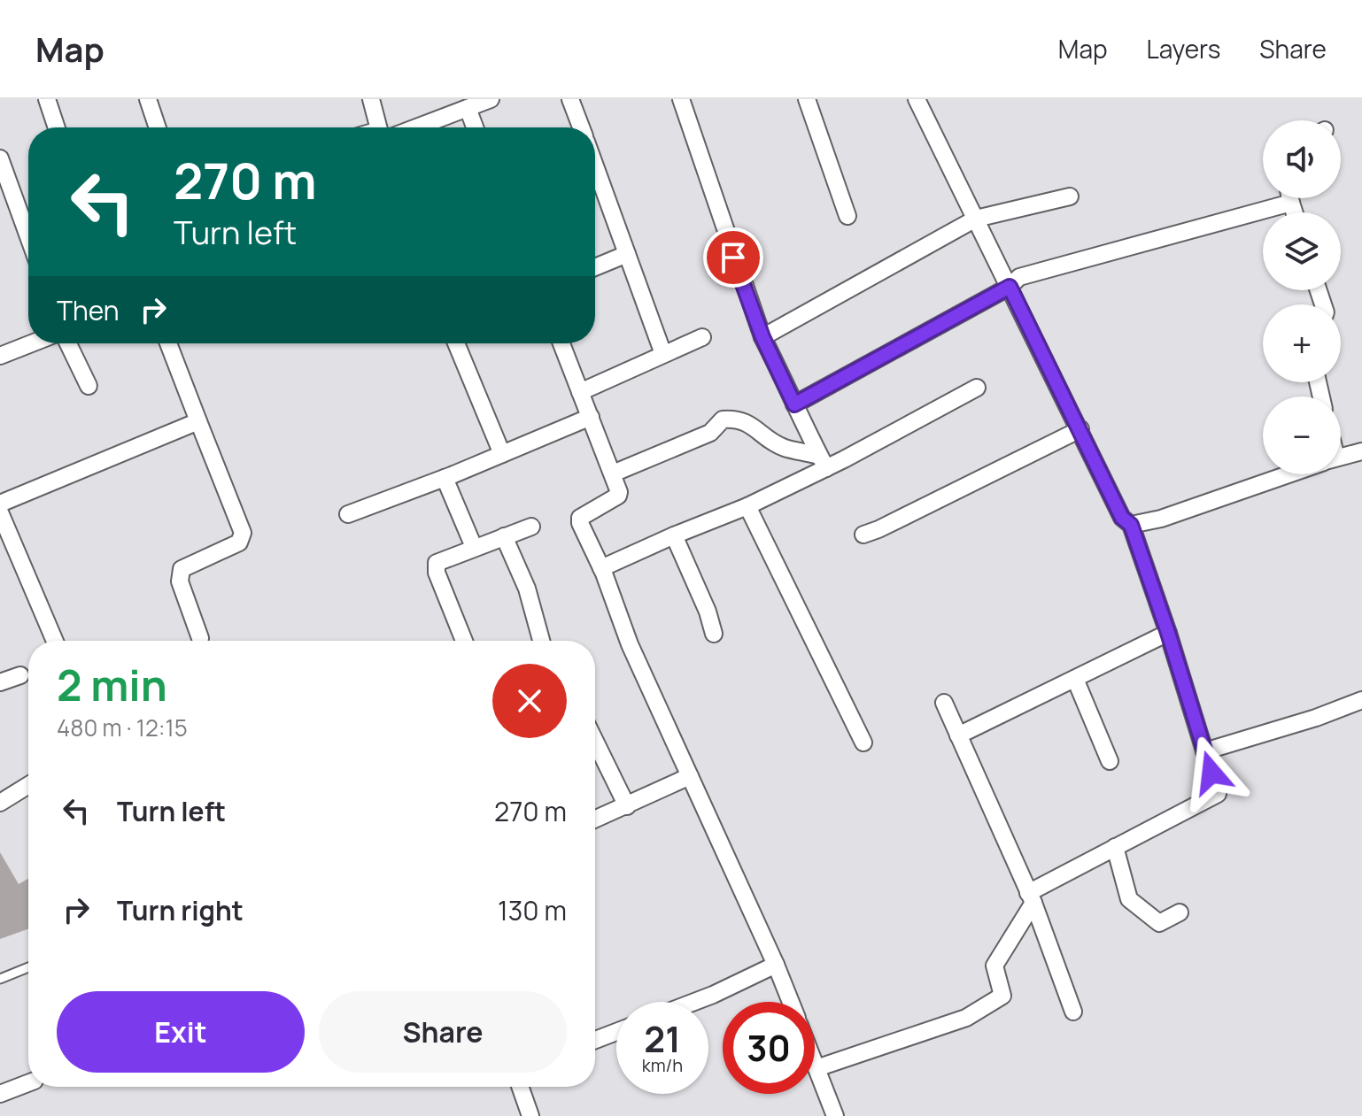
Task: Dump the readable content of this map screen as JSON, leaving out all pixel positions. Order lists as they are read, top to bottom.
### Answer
{
  "page": {
    "header": "Map",
    "nav": ["Map", "Layers", "Share"],
    "map_buttons": ["+", "−"],
    "turn": ["270 m", "Turn left"],
    "then": "Then",
    "heading": ["2 min", "480 m · 12:15"],
    "list": [
      {
        "name": "Turn left",
        "value": "270 m"
      },
      {
        "name": "Turn right",
        "value": "130 m"
      }
    ],
    "buttons": ["Exit", "Share"],
    "speed": "21 km/h",
    "limit": "30"
  }
}
